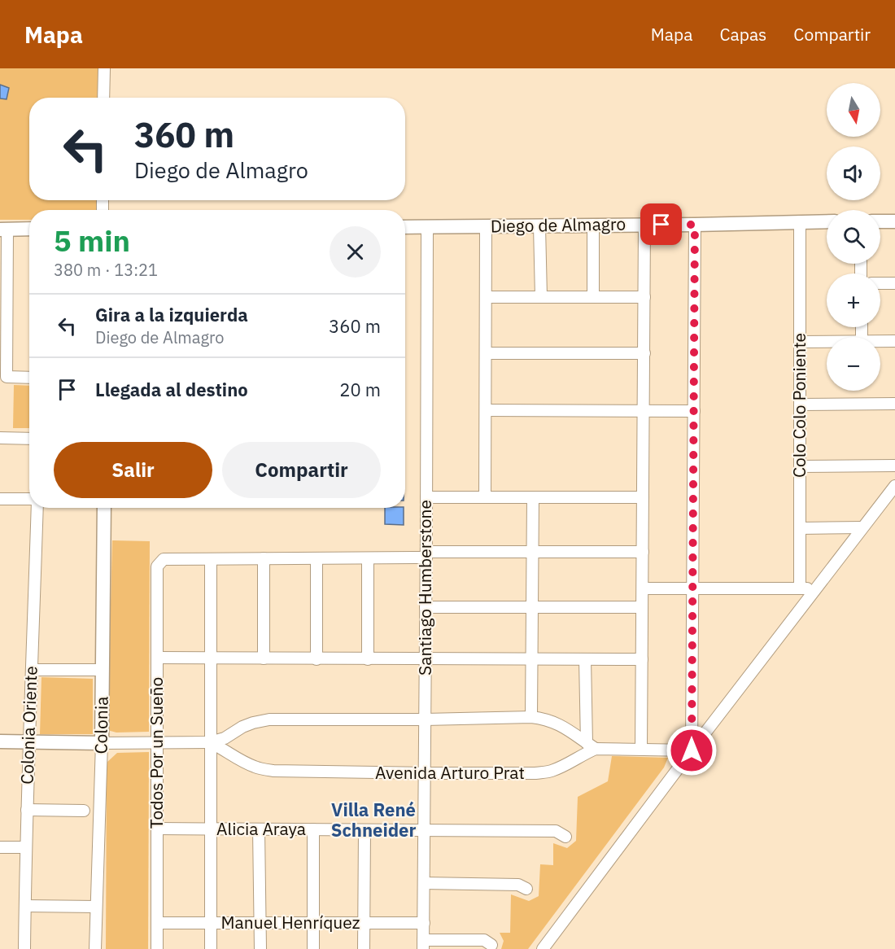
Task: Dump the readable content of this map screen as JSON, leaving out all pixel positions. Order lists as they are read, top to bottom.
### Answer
{
  "streets": {
    "street": [
      "Diego de Almagro",
      "Colo Colo Poniente",
      "Santiago Humberstone",
      "Colonia Oriente",
      "Colonia",
      "Todos Por un Sueño",
      "Avenida Arturo Prat",
      "Alicia Araya",
      "Manuel Henríquez"
    ]
  },
  "crossings": [
    ["Diego de Almagro", "Colo Colo Poniente"],
    ["Diego de Almagro", "Santiago Humberstone"],
    ["Santiago Humberstone", "Avenida Arturo Prat"],
    ["Santiago Humberstone", "Alicia Araya"],
    ["Santiago Humberstone", "Manuel Henríquez"],
    ["Todos Por un Sueño", "Alicia Araya"],
    ["Todos Por un Sueño", "Manuel Henríquez"]
  ],
  "districts": ["Villa René Schneider"],
  "north": "bottom",
  "page": {
    "header": "Mapa",
    "nav": ["Mapa", "Capas", "Compartir"],
    "map_buttons": ["+", "−"],
    "turn": ["360 m", "Diego de Almagro"],
    "heading": ["5 min", "380 m · 13:21"],
    "list": [
      {
        "name": "Gira a la izquierda",
        "note": "Diego de Almagro",
        "value": "360 m"
      },
      {
        "name": "Llegada al destino",
        "value": "20 m"
      }
    ],
    "buttons": ["Salir", "Compartir"]
  }
}
